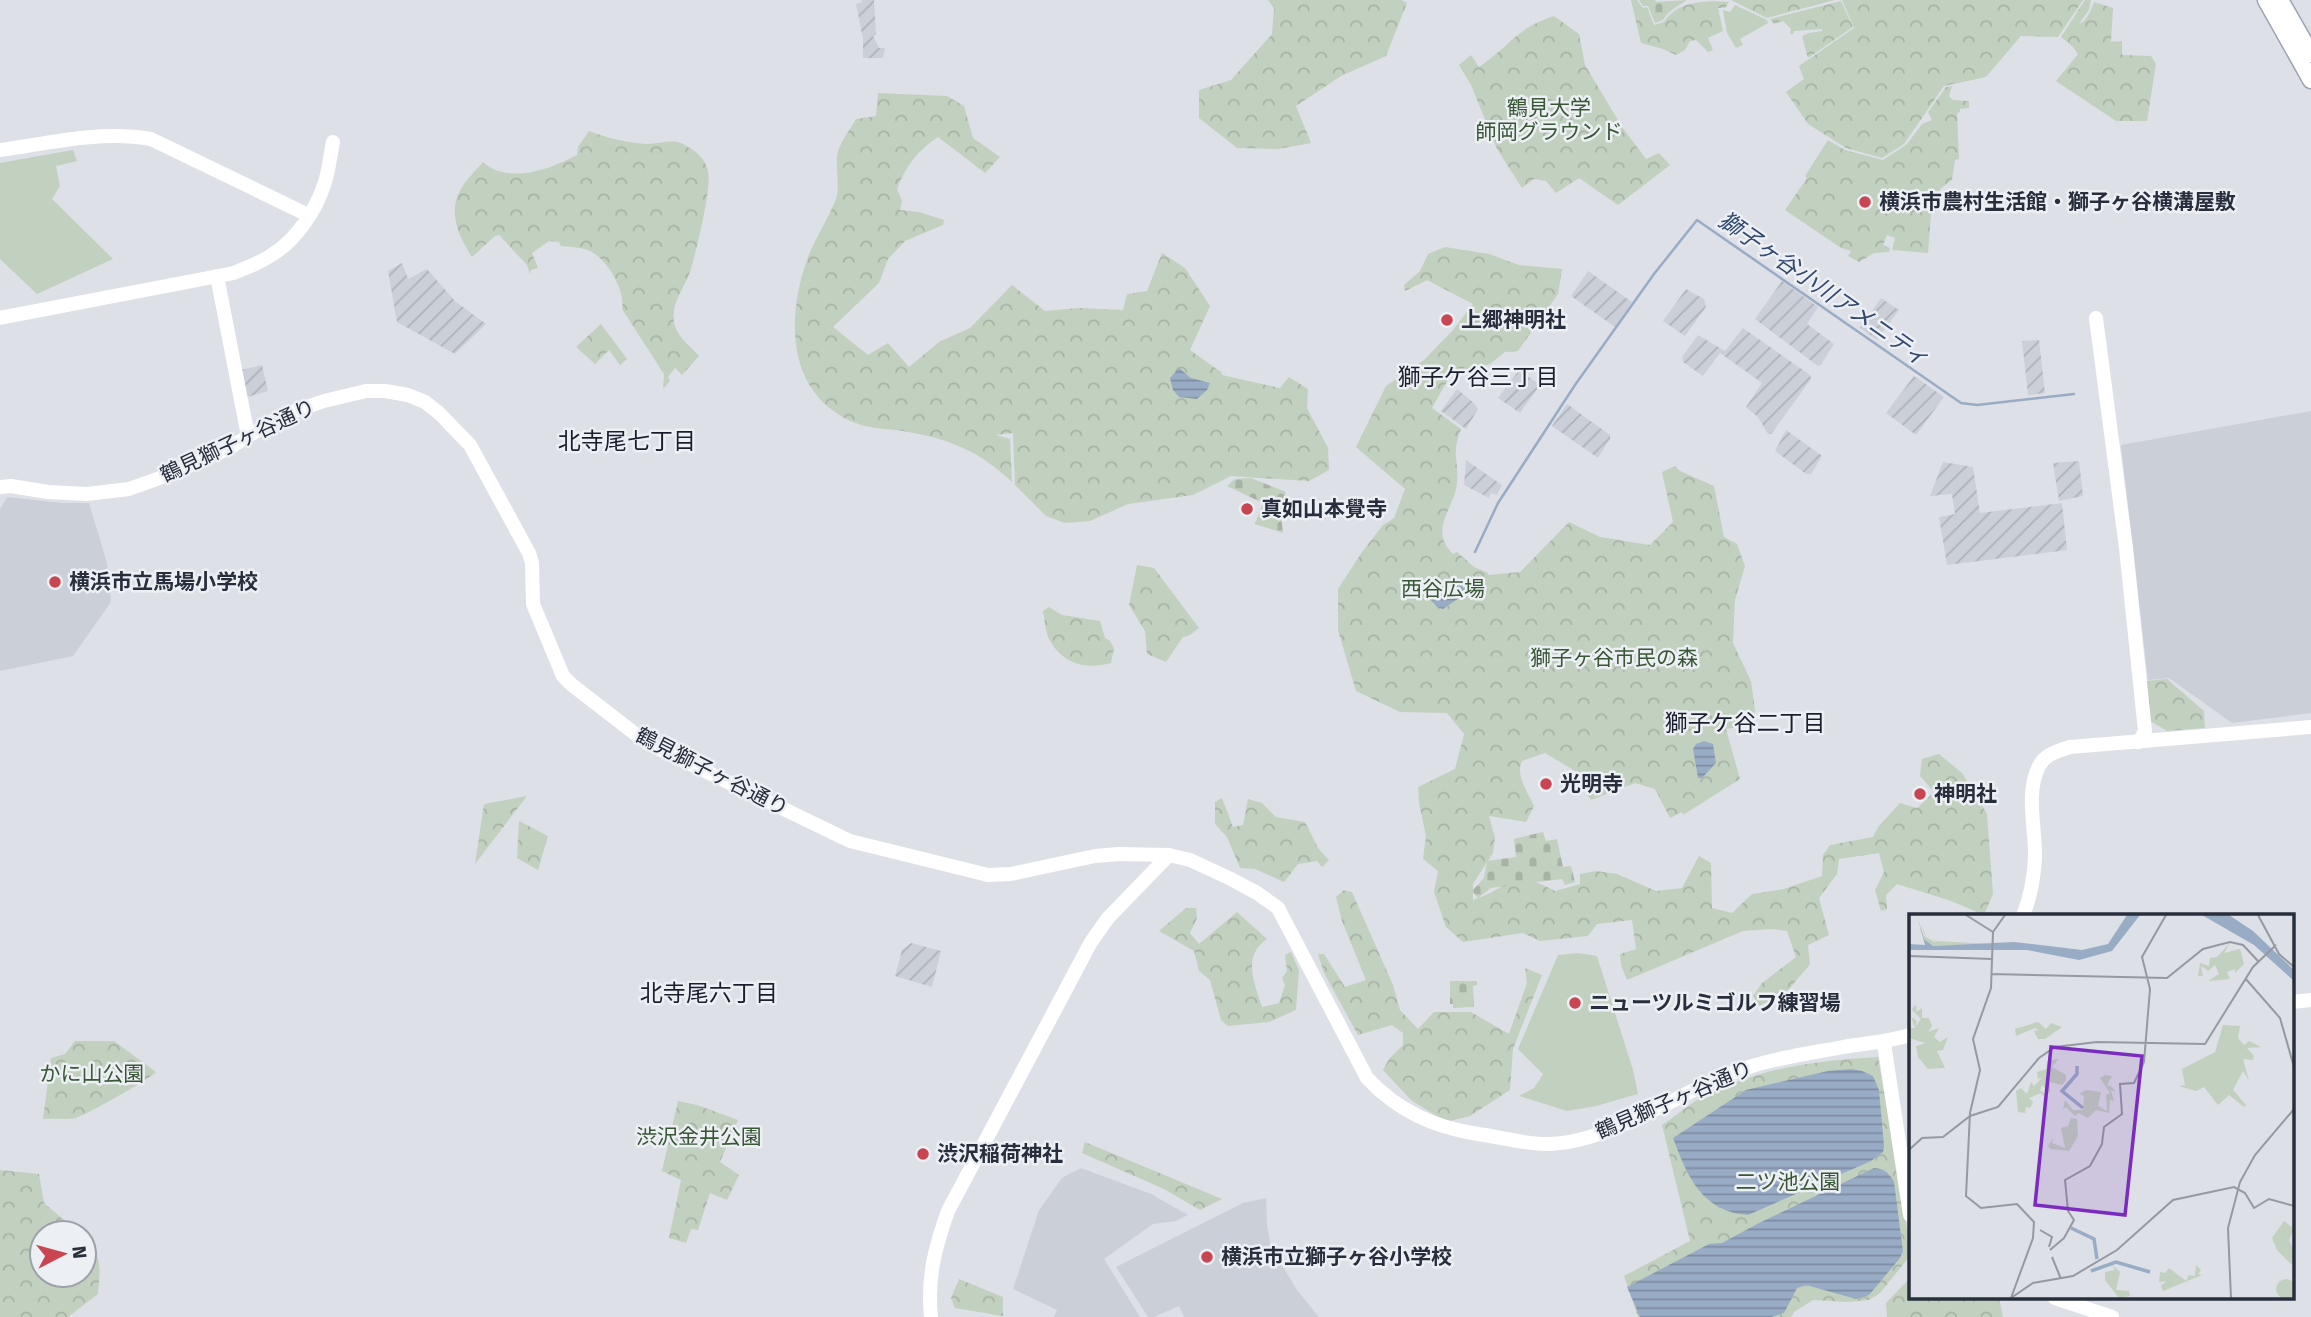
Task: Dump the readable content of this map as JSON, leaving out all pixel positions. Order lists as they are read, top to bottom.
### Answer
{
  "streets": {
    "main road": ["鶴見獅子ヶ谷通り"]
  },
  "districts": [
    "獅子ケ谷三丁目",
    "北寺尾七丁目",
    "獅子ケ谷二丁目",
    "北寺尾六丁目"
  ],
  "water": ["獅子ヶ谷小川アメニティ"],
  "parks": [
    "鶴見大学 師岡グラウンド",
    "西谷広場",
    "獅子ヶ谷市民の森",
    "かに山公園",
    "渋沢金井公園",
    "二ツ池公園"
  ],
  "places": [
    "横浜市農村生活館・獅子ヶ谷横溝屋敷",
    "上郷神明社",
    "真如山本覺寺",
    "横浜市立馬場小学校",
    "光明寺",
    "神明社",
    "ニューツルミゴルフ練習場",
    "渋沢稲荷神社",
    "横浜市立獅子ヶ谷小学校"
  ],
  "north": "right"
}
